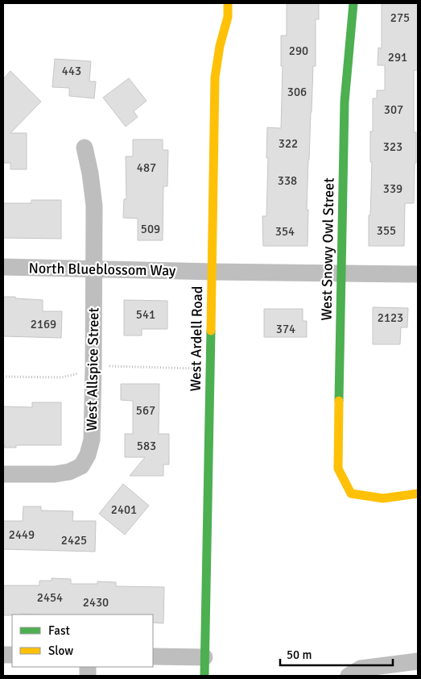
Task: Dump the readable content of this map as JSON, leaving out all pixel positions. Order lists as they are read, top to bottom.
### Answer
{
  "streets": {
    "street": [
      "West Snowy Owl Street",
      "North Blueblossom Way",
      "West Ardell Road",
      "West Allspice Street"
    ]
  },
  "crossings": [
    ["West Snowy Owl Street", "North Blueblossom Way"],
    ["North Blueblossom Way", "West Ardell Road"],
    ["North Blueblossom Way", "West Allspice Street"]
  ],
  "house_numbers": [
    "275",
    "290",
    "291",
    "443",
    "306",
    "307",
    "322",
    "323",
    "487",
    "338",
    "339",
    "509",
    "355",
    "354",
    "541",
    "2123",
    "2169",
    "374",
    "567",
    "583",
    "2401",
    "2449",
    "2425",
    "2454",
    "2430"
  ],
  "legend": ["Fast", "Slow"],
  "scale_bar": "50 m"
}
